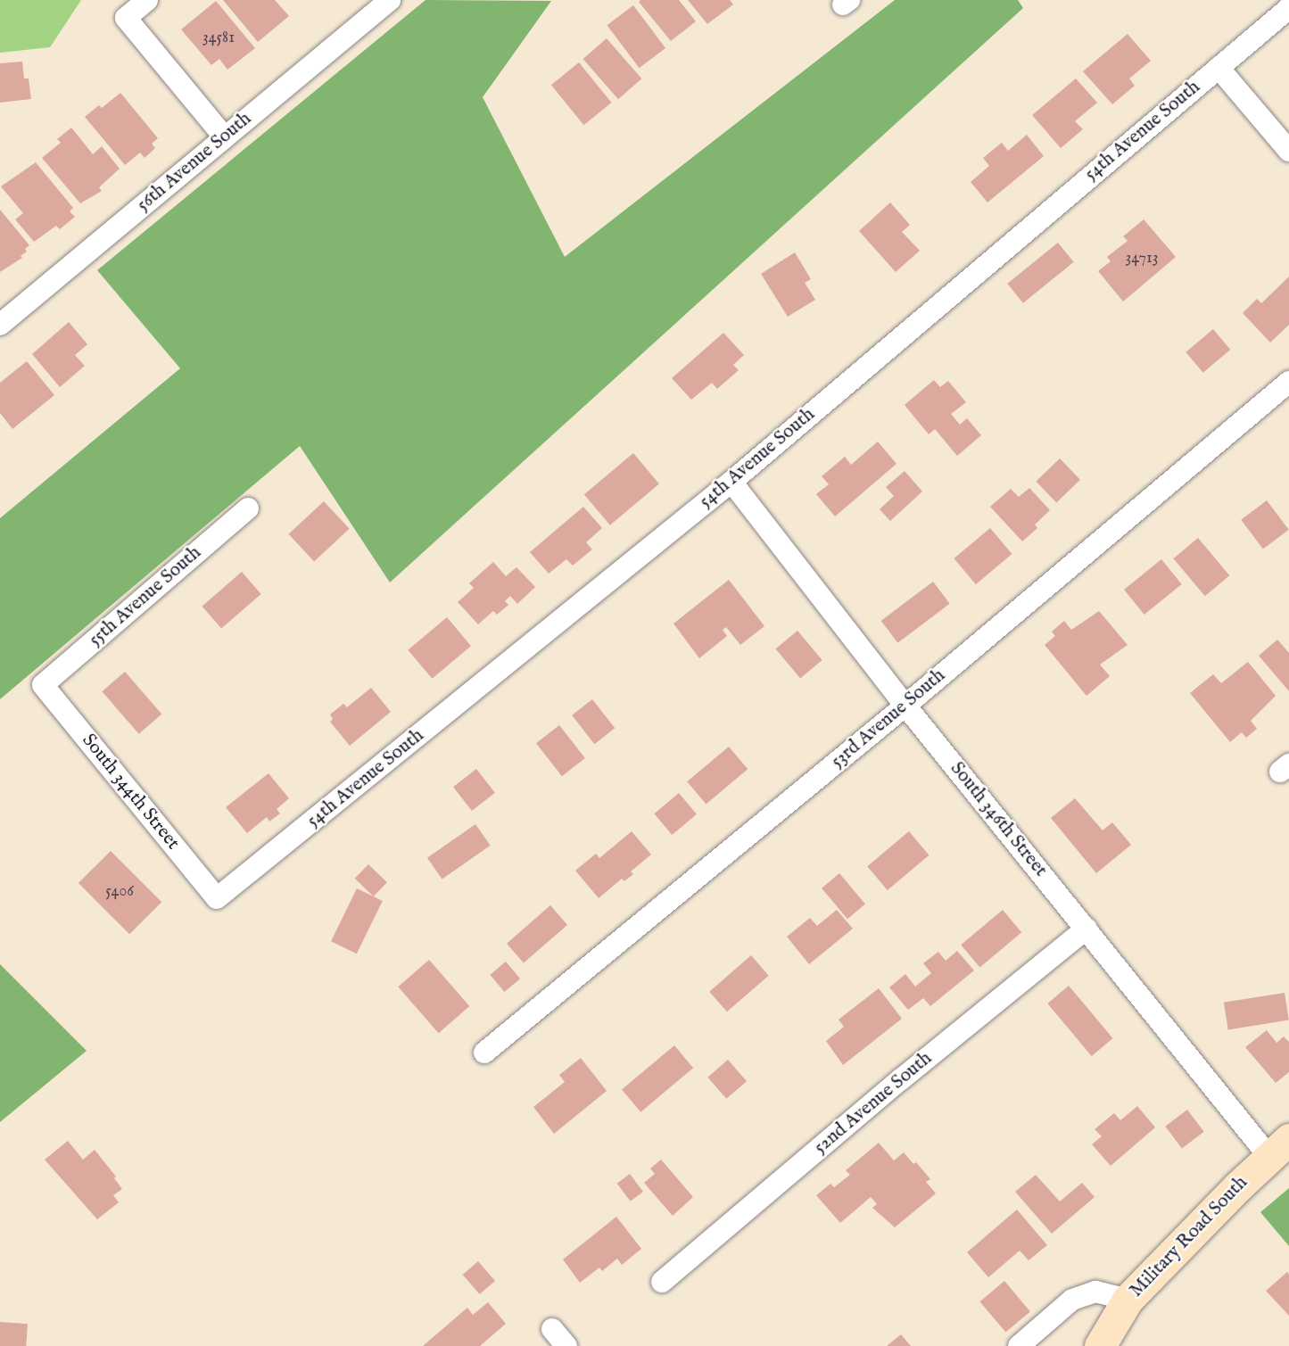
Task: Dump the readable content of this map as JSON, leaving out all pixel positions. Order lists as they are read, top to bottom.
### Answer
{
  "streets": {
    "main road": ["Military Road South"],
    "street": [
      "54th Avenue South",
      "56th Avenue South",
      "55th Avenue South",
      "53rd Avenue South",
      "South 344th Street",
      "South 346th Street",
      "52nd Avenue South"
    ]
  },
  "crossings": [
    ["54th Avenue South", "South 344th Street"],
    ["54th Avenue South", "South 346th Street"],
    ["55th Avenue South", "South 344th Street"],
    ["53rd Avenue South", "South 346th Street"],
    ["South 346th Street", "52nd Avenue South"],
    ["South 346th Street", "Military Road South"]
  ],
  "house_numbers": ["34581", "34713", "5406"]
}
